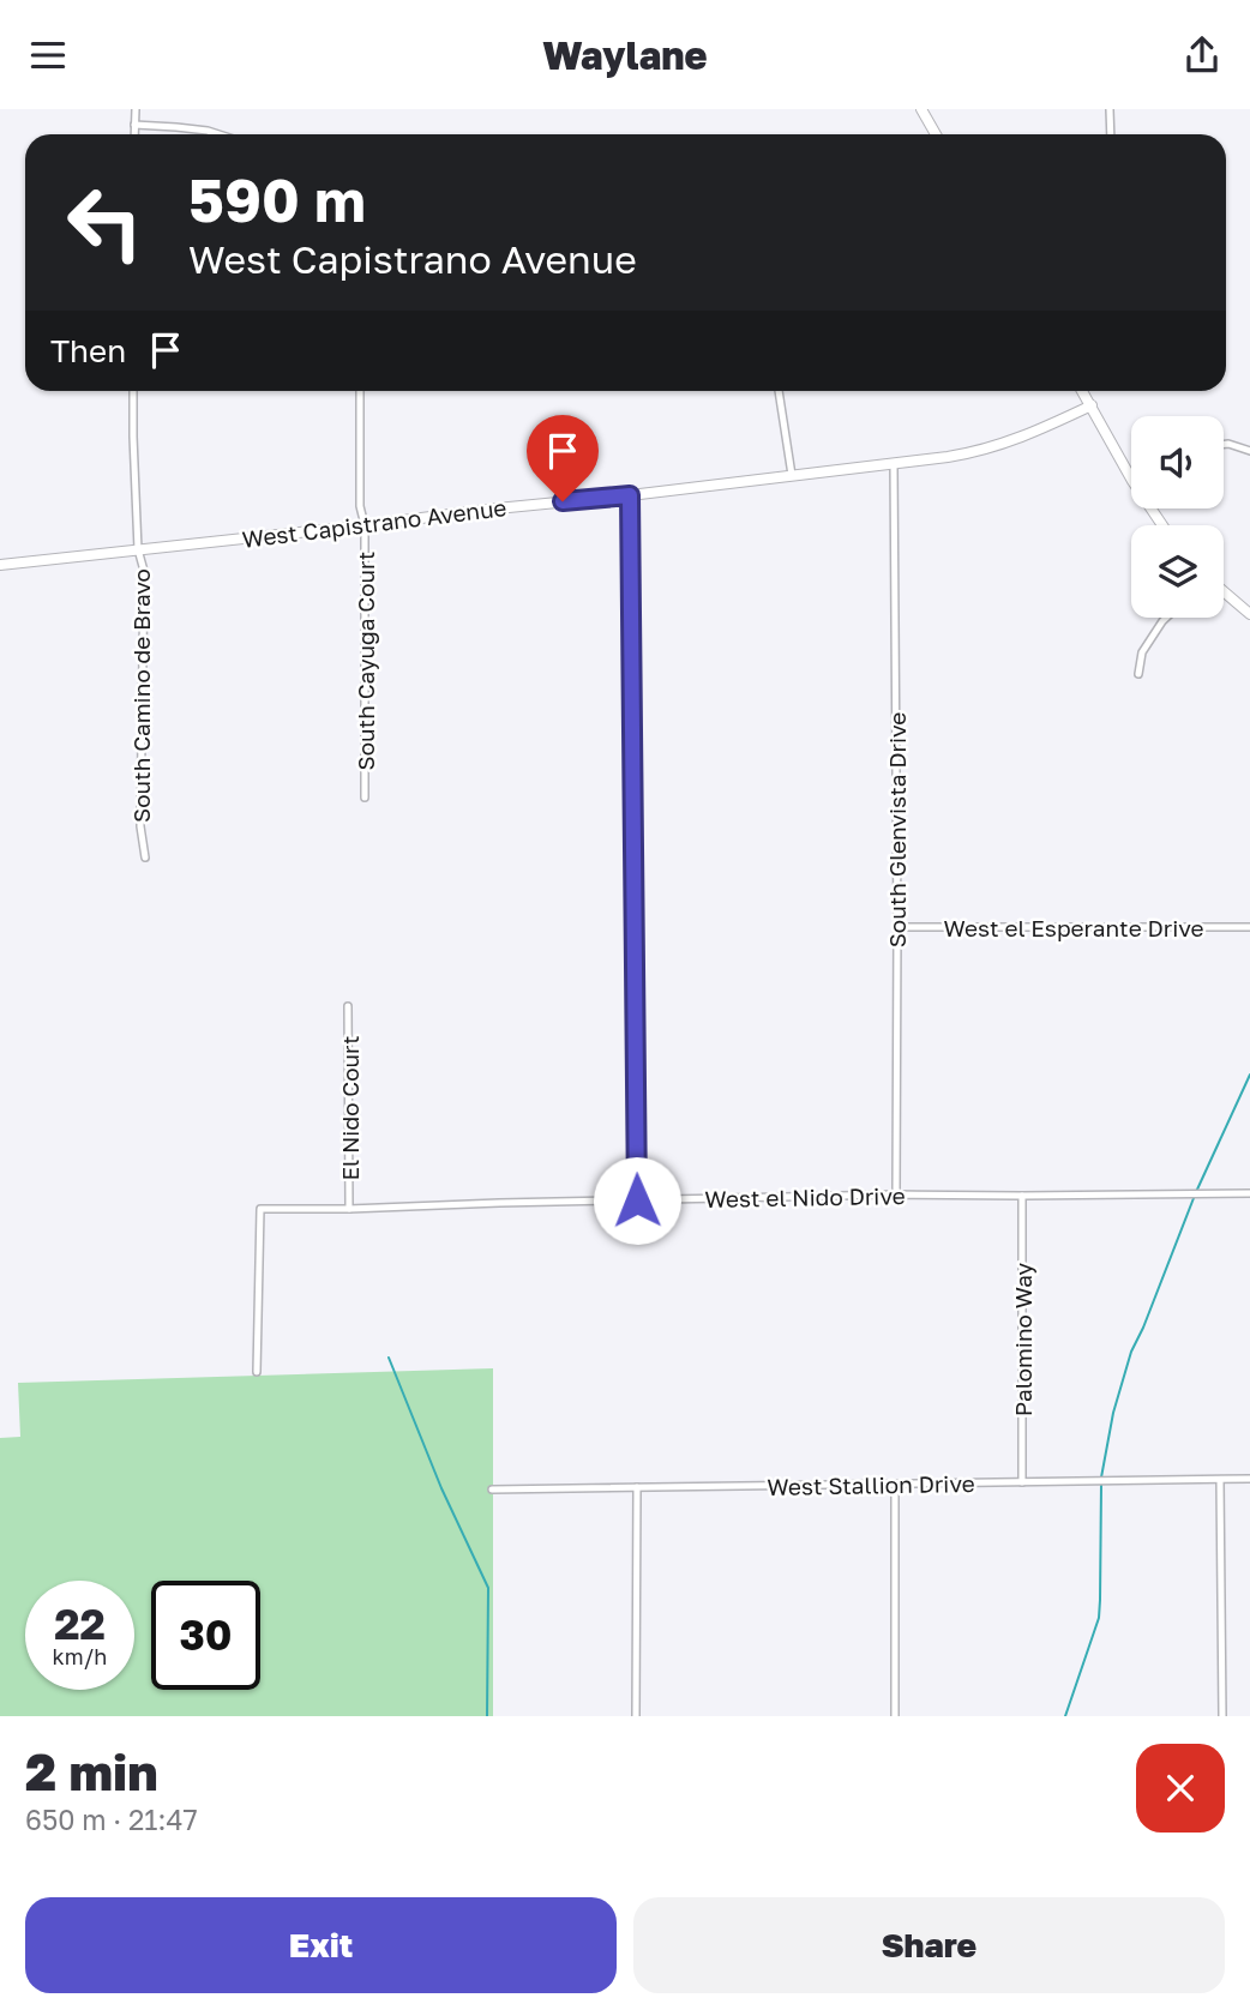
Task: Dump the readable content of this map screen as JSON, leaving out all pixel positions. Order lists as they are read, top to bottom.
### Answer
{
  "streets": {
    "street": [
      "West Capistrano Avenue",
      "South Cayuga Court",
      "South Camino de Bravo",
      "South Glenvista Drive",
      "West el Esperante Drive",
      "El Nido Court",
      "West el Nido Drive",
      "Palomino Way",
      "West Stallion Drive"
    ]
  },
  "crossings": [
    ["West Capistrano Avenue", "South Cayuga Court"],
    ["West Capistrano Avenue", "South Camino de Bravo"],
    ["West Capistrano Avenue", "South Glenvista Drive"],
    ["South Glenvista Drive", "West el Esperante Drive"],
    ["South Glenvista Drive", "West el Nido Drive"],
    ["El Nido Court", "West el Nido Drive"],
    ["West el Nido Drive", "Palomino Way"],
    ["Palomino Way", "West Stallion Drive"]
  ],
  "page": {
    "header": "Waylane",
    "turn": ["590 m", "West Capistrano Avenue"],
    "then": "Then",
    "speed": "22 km/h",
    "limit": "30",
    "heading": ["2 min", "650 m · 21:47"],
    "buttons": ["Exit", "Share"]
  }
}
